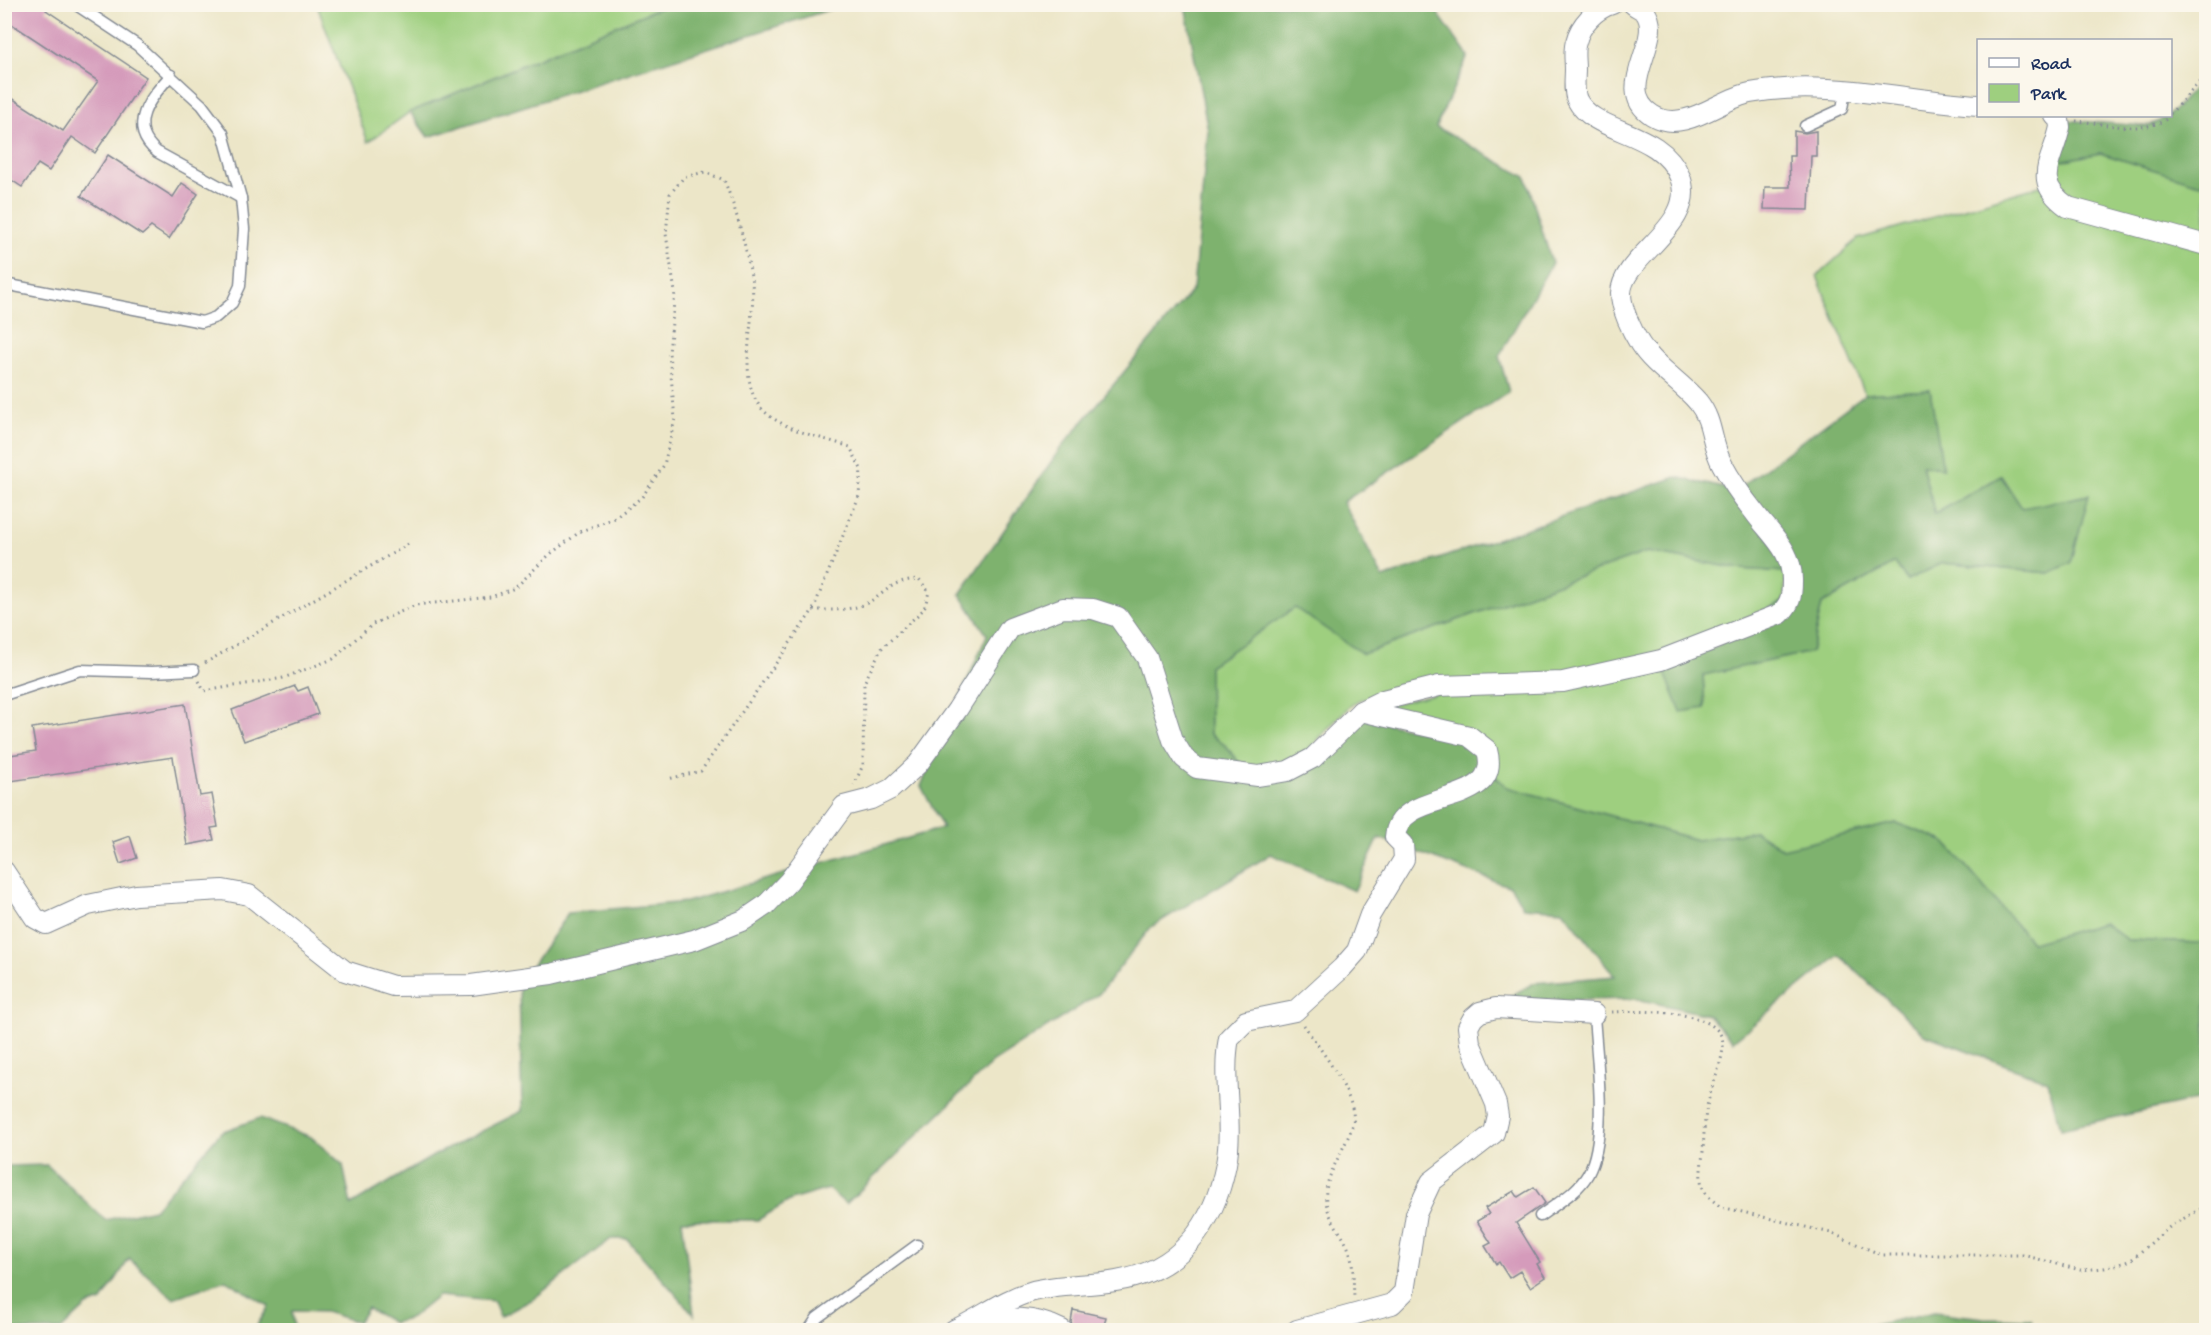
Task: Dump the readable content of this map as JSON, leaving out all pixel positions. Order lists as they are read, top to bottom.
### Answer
{
  "legend": ["Road", "Park"]
}
